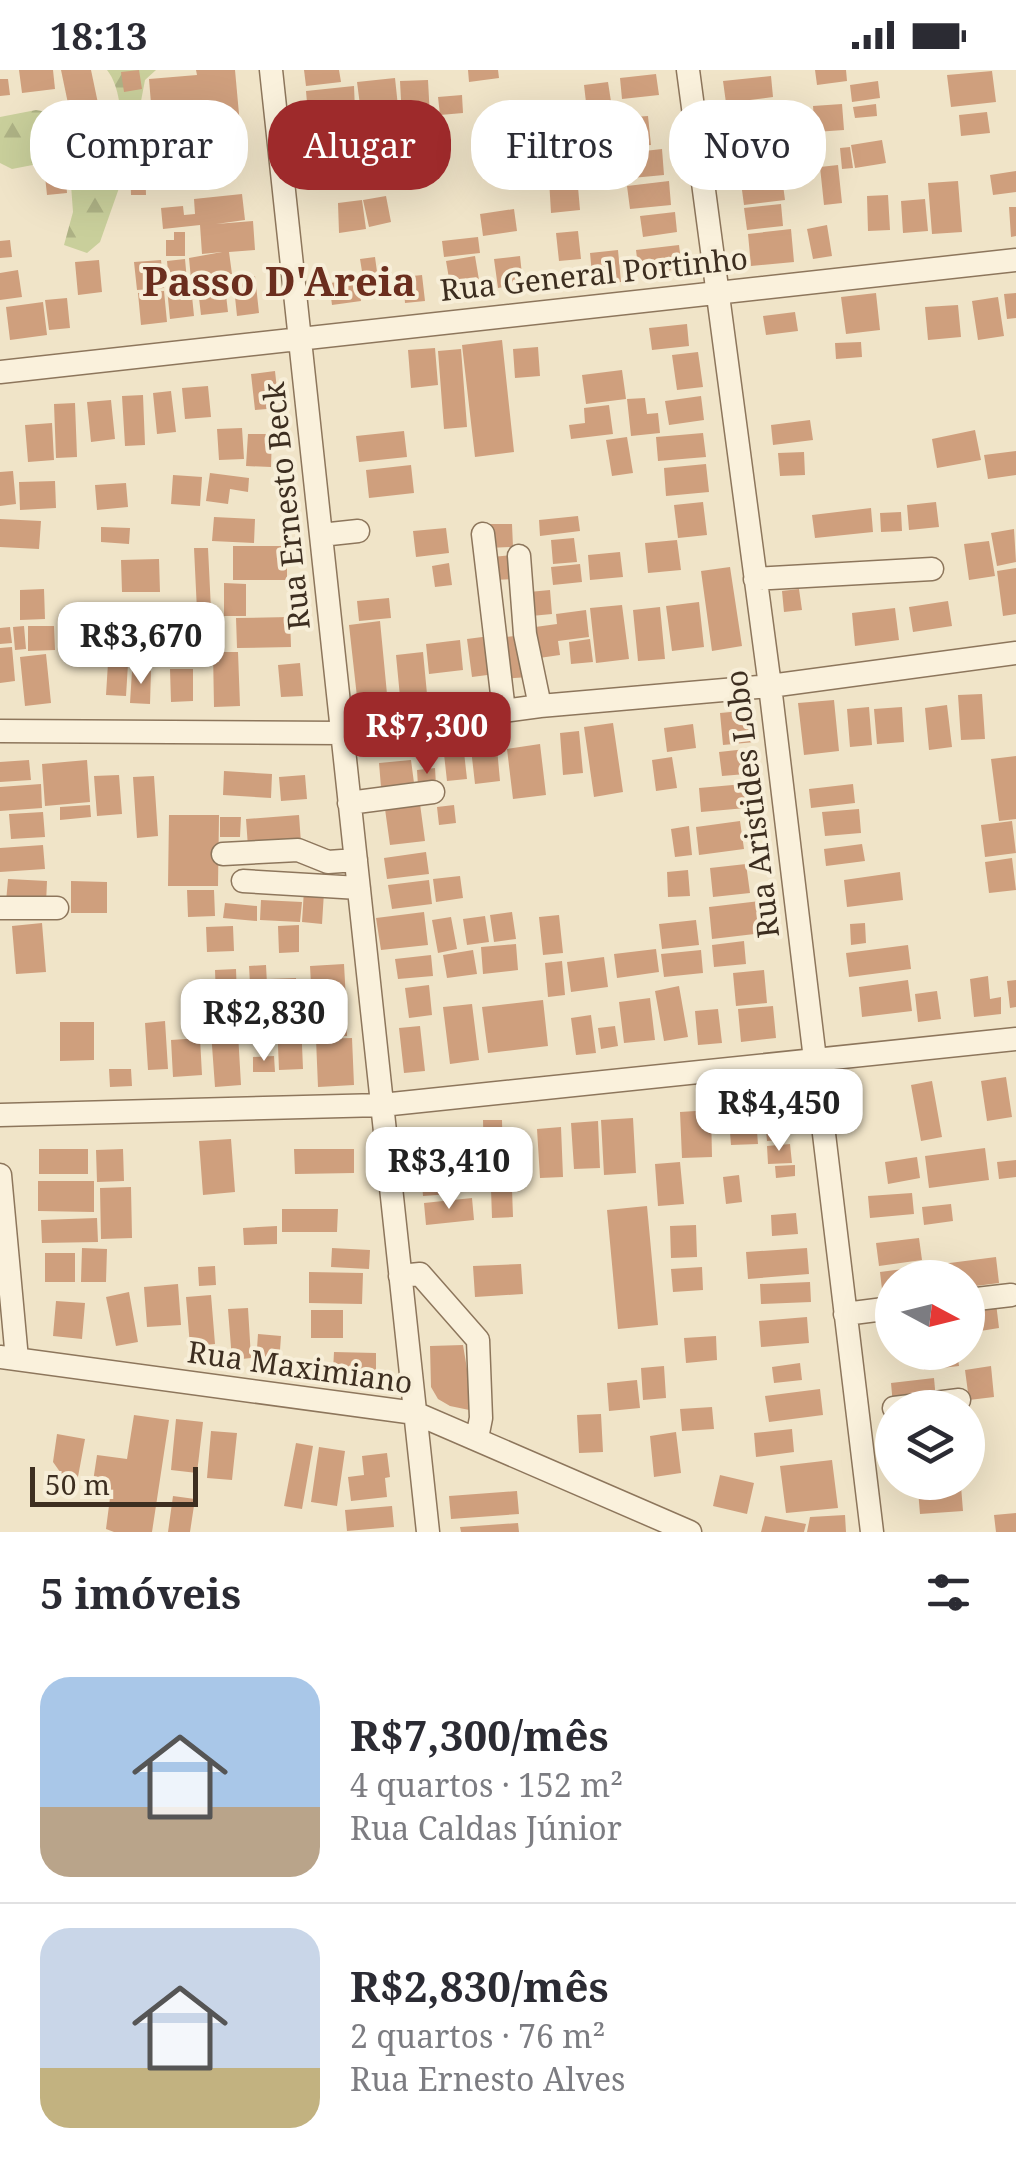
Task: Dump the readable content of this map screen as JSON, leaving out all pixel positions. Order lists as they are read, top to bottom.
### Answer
{
  "streets": {
    "street": [
      "Rua General Portinho",
      "Rua Ernesto Beck",
      "Rua Aristides Lobo",
      "Rua Maximiano"
    ]
  },
  "crossings": [
    ["Rua General Portinho", "Rua Ernesto Beck"],
    ["Rua General Portinho", "Rua Aristides Lobo"],
    ["Rua Ernesto Beck", "Rua Maximiano"]
  ],
  "districts": ["Passo D'Areia"],
  "scale_bar": "50 m",
  "north": "right",
  "page": {
    "status": "18:13",
    "chip": [
      "Comprar",
      "Alugar",
      "Filtros",
      "Novo"
    ],
    "price": [
      "R$3,670",
      "R$7,300",
      "R$2,830",
      "R$4,450",
      "R$3,410"
    ],
    "scale": "50 m",
    "heading": "5 imóveis",
    "list": [
      {
        "name": "R$7,300/mês",
        "note": "4 quartos · 152 m² · Rua Caldas Júnior"
      },
      {
        "name": "R$2,830/mês",
        "note": "2 quartos · 76 m² · Rua Ernesto Alves"
      }
    ]
  }
}
